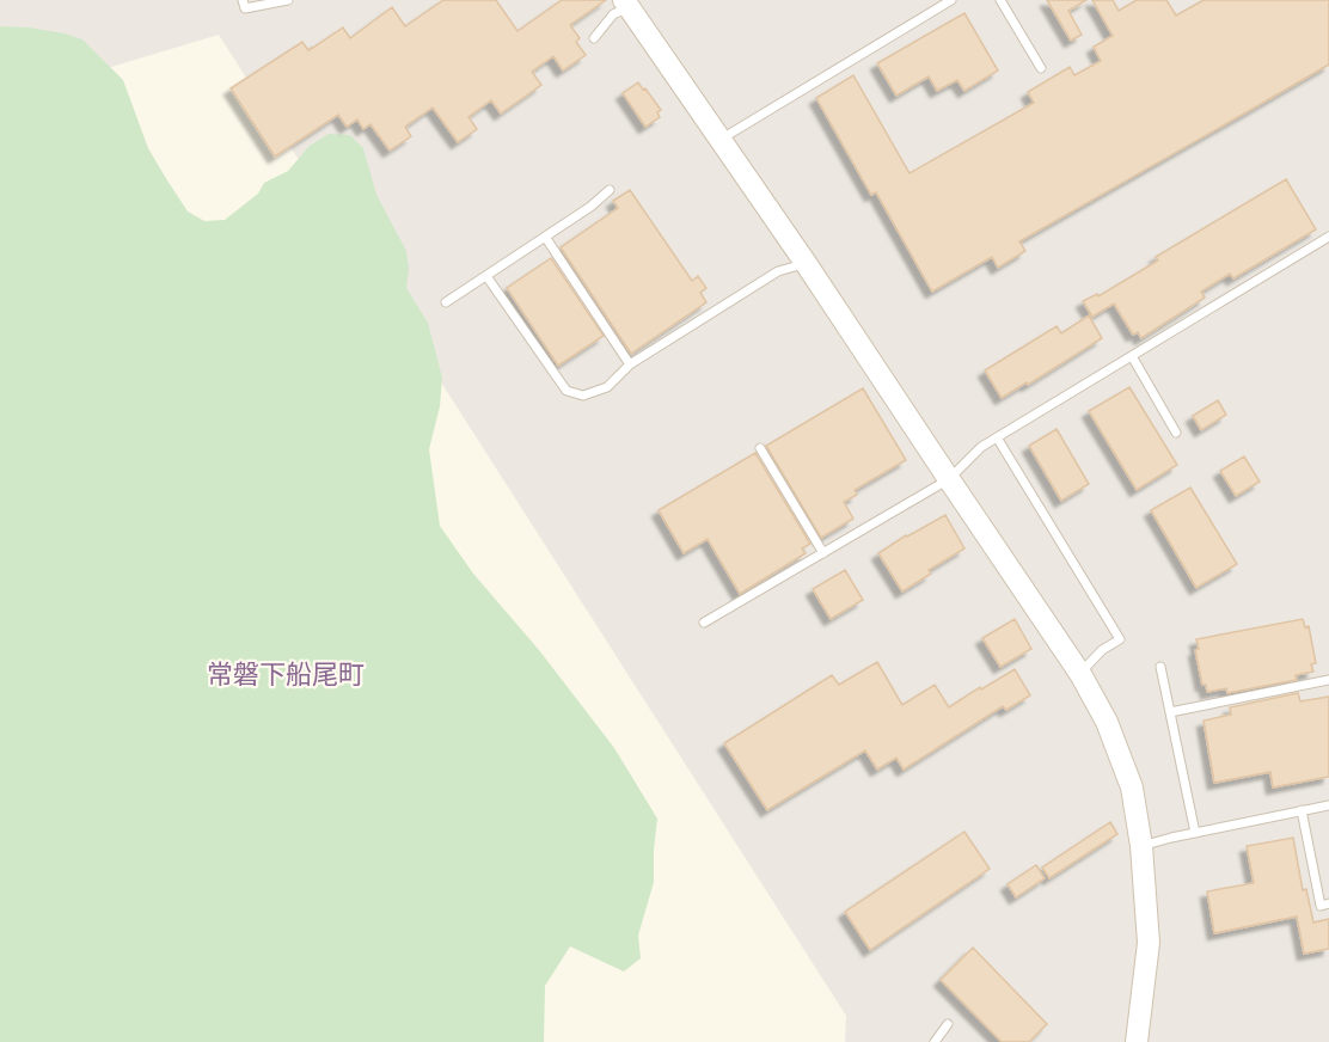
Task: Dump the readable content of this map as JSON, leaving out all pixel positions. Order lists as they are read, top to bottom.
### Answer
{
  "districts": ["常磐下船尾町"]
}
